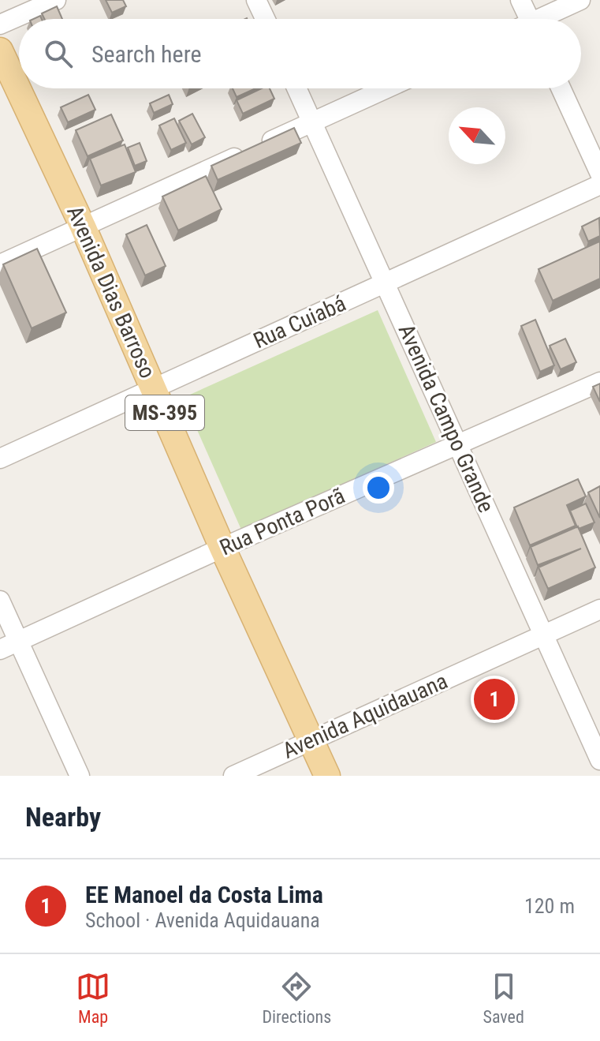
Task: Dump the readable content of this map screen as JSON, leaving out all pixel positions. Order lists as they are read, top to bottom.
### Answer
{
  "streets": {
    "main road": ["Avenida Dias Barroso", "MS-395"],
    "street": [
      "Rua Cuiabá",
      "Avenida Campo Grande",
      "Rua Ponta Porã",
      "Avenida Aquidauana"
    ]
  },
  "crossings": [
    ["Avenida Dias Barroso", "Rua Cuiabá"],
    ["Avenida Dias Barroso", "Rua Ponta Porã"],
    ["Avenida Dias Barroso", "Avenida Aquidauana"],
    ["Rua Cuiabá", "Avenida Campo Grande"],
    ["Avenida Campo Grande", "Rua Ponta Porã"],
    ["Avenida Campo Grande", "Avenida Aquidauana"]
  ],
  "north": "top left",
  "page": {
    "search": "Search here",
    "pins": "1",
    "heading": "Nearby",
    "list": [
      {
        "mark": "1",
        "name": "EE Manoel da Costa Lima",
        "note": "School · Avenida Aquidauana",
        "value": "120 m"
      }
    ],
    "nav": ["Map", "Directions", "Saved"]
  }
}
